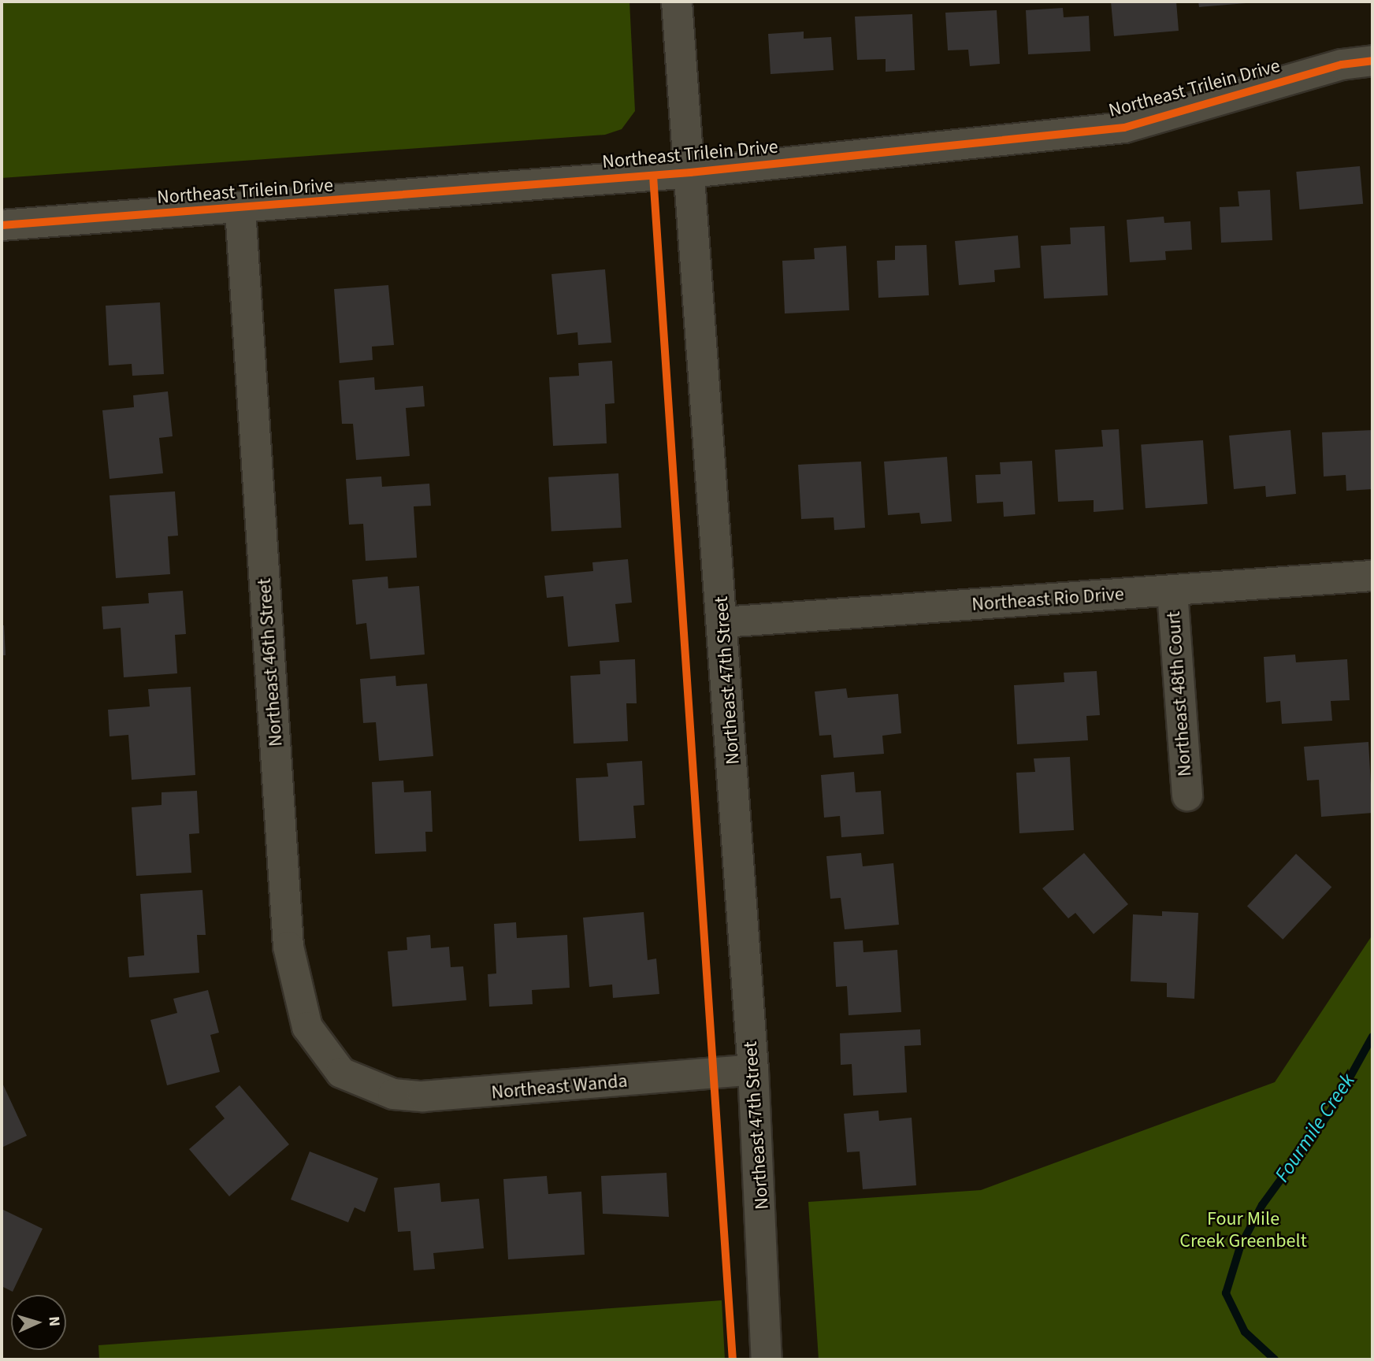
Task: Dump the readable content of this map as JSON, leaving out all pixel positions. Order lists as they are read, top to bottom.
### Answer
{
  "streets": {
    "street": [
      "Northeast Trilein Drive",
      "Northeast Rio Drive",
      "Northeast 46th Street",
      "Northeast 47th Street",
      "Northeast 48th Court",
      "Northeast Wanda"
    ]
  },
  "crossings": [
    ["Northeast Trilein Drive", "Northeast 46th Street"],
    ["Northeast Trilein Drive", "Northeast 47th Street"],
    ["Northeast Rio Drive", "Northeast 47th Street"],
    ["Northeast Rio Drive", "Northeast 48th Court"],
    ["Northeast 46th Street", "Northeast Wanda"],
    ["Northeast 47th Street", "Northeast Wanda"]
  ],
  "water": ["Fourmile Creek"],
  "parks": ["Four Mile Creek Greenbelt"],
  "north": "right"
}
